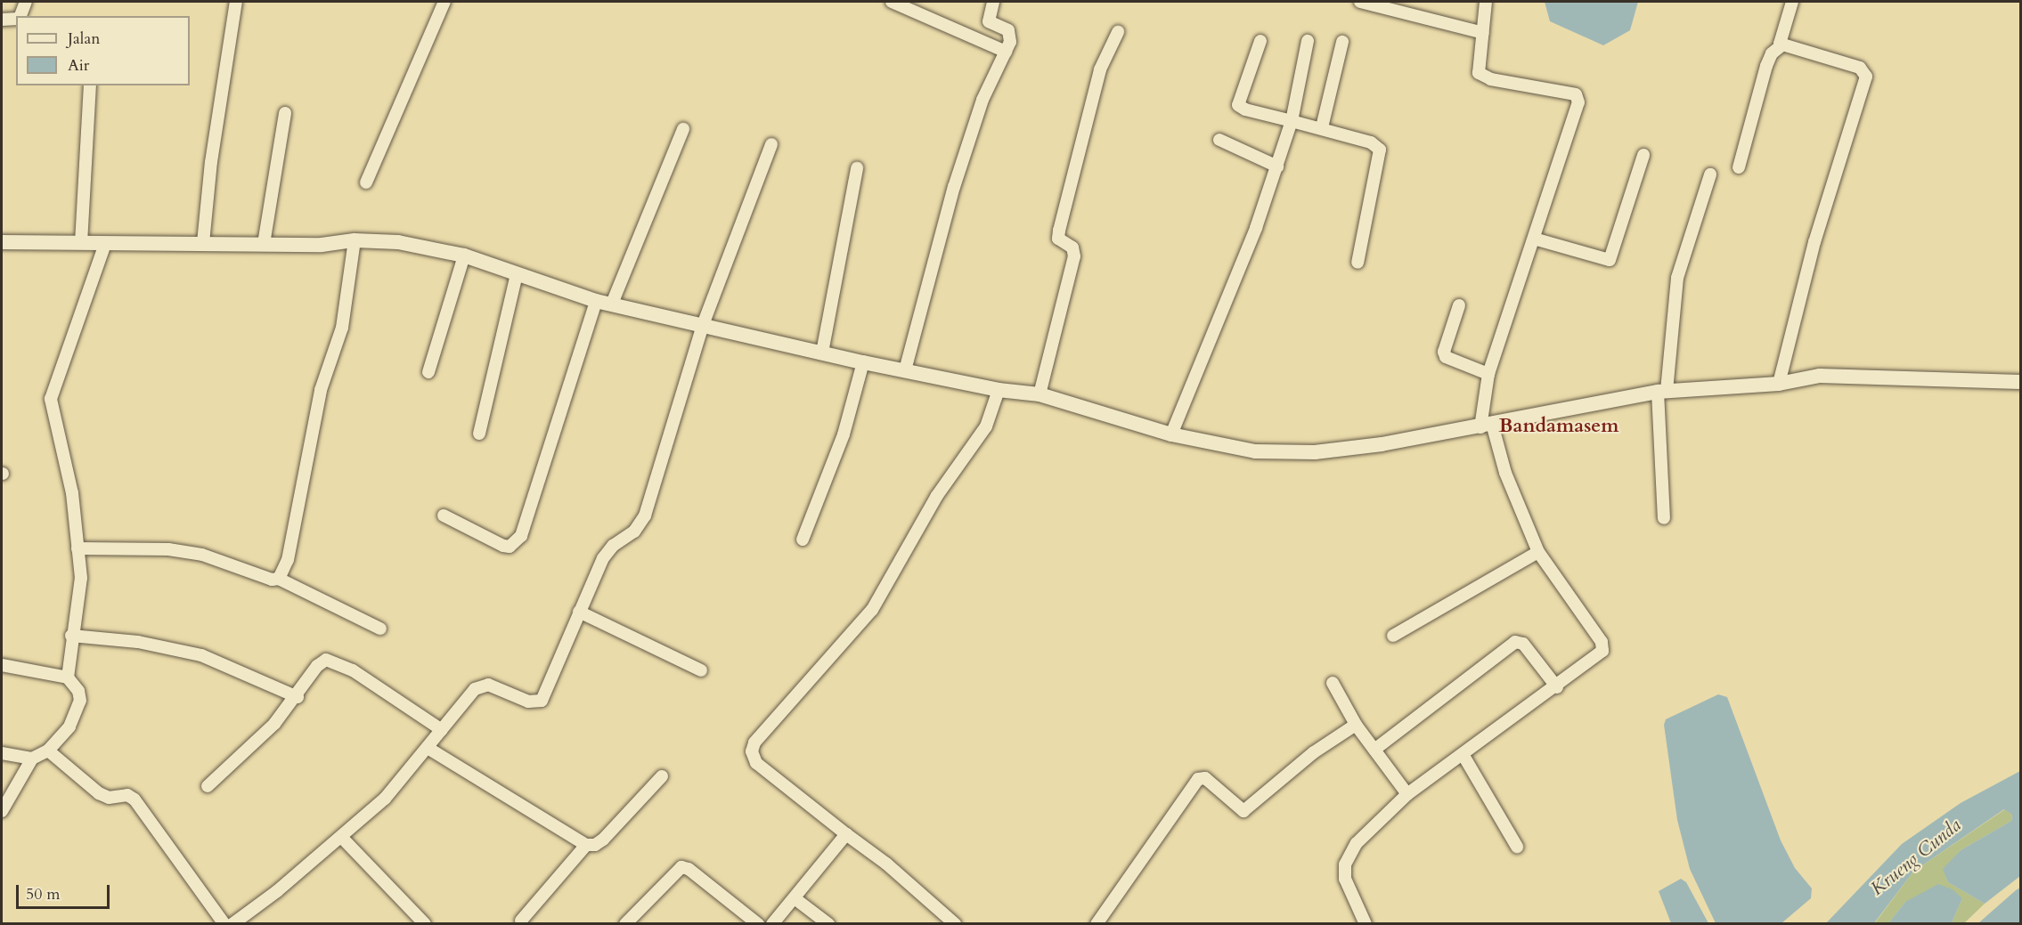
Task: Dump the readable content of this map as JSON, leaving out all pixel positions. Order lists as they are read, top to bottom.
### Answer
{
  "districts": ["Bandamasem"],
  "water": ["Krueng Cunda"],
  "legend": ["Jalan", "Air"],
  "scale_bar": "50 m"
}
